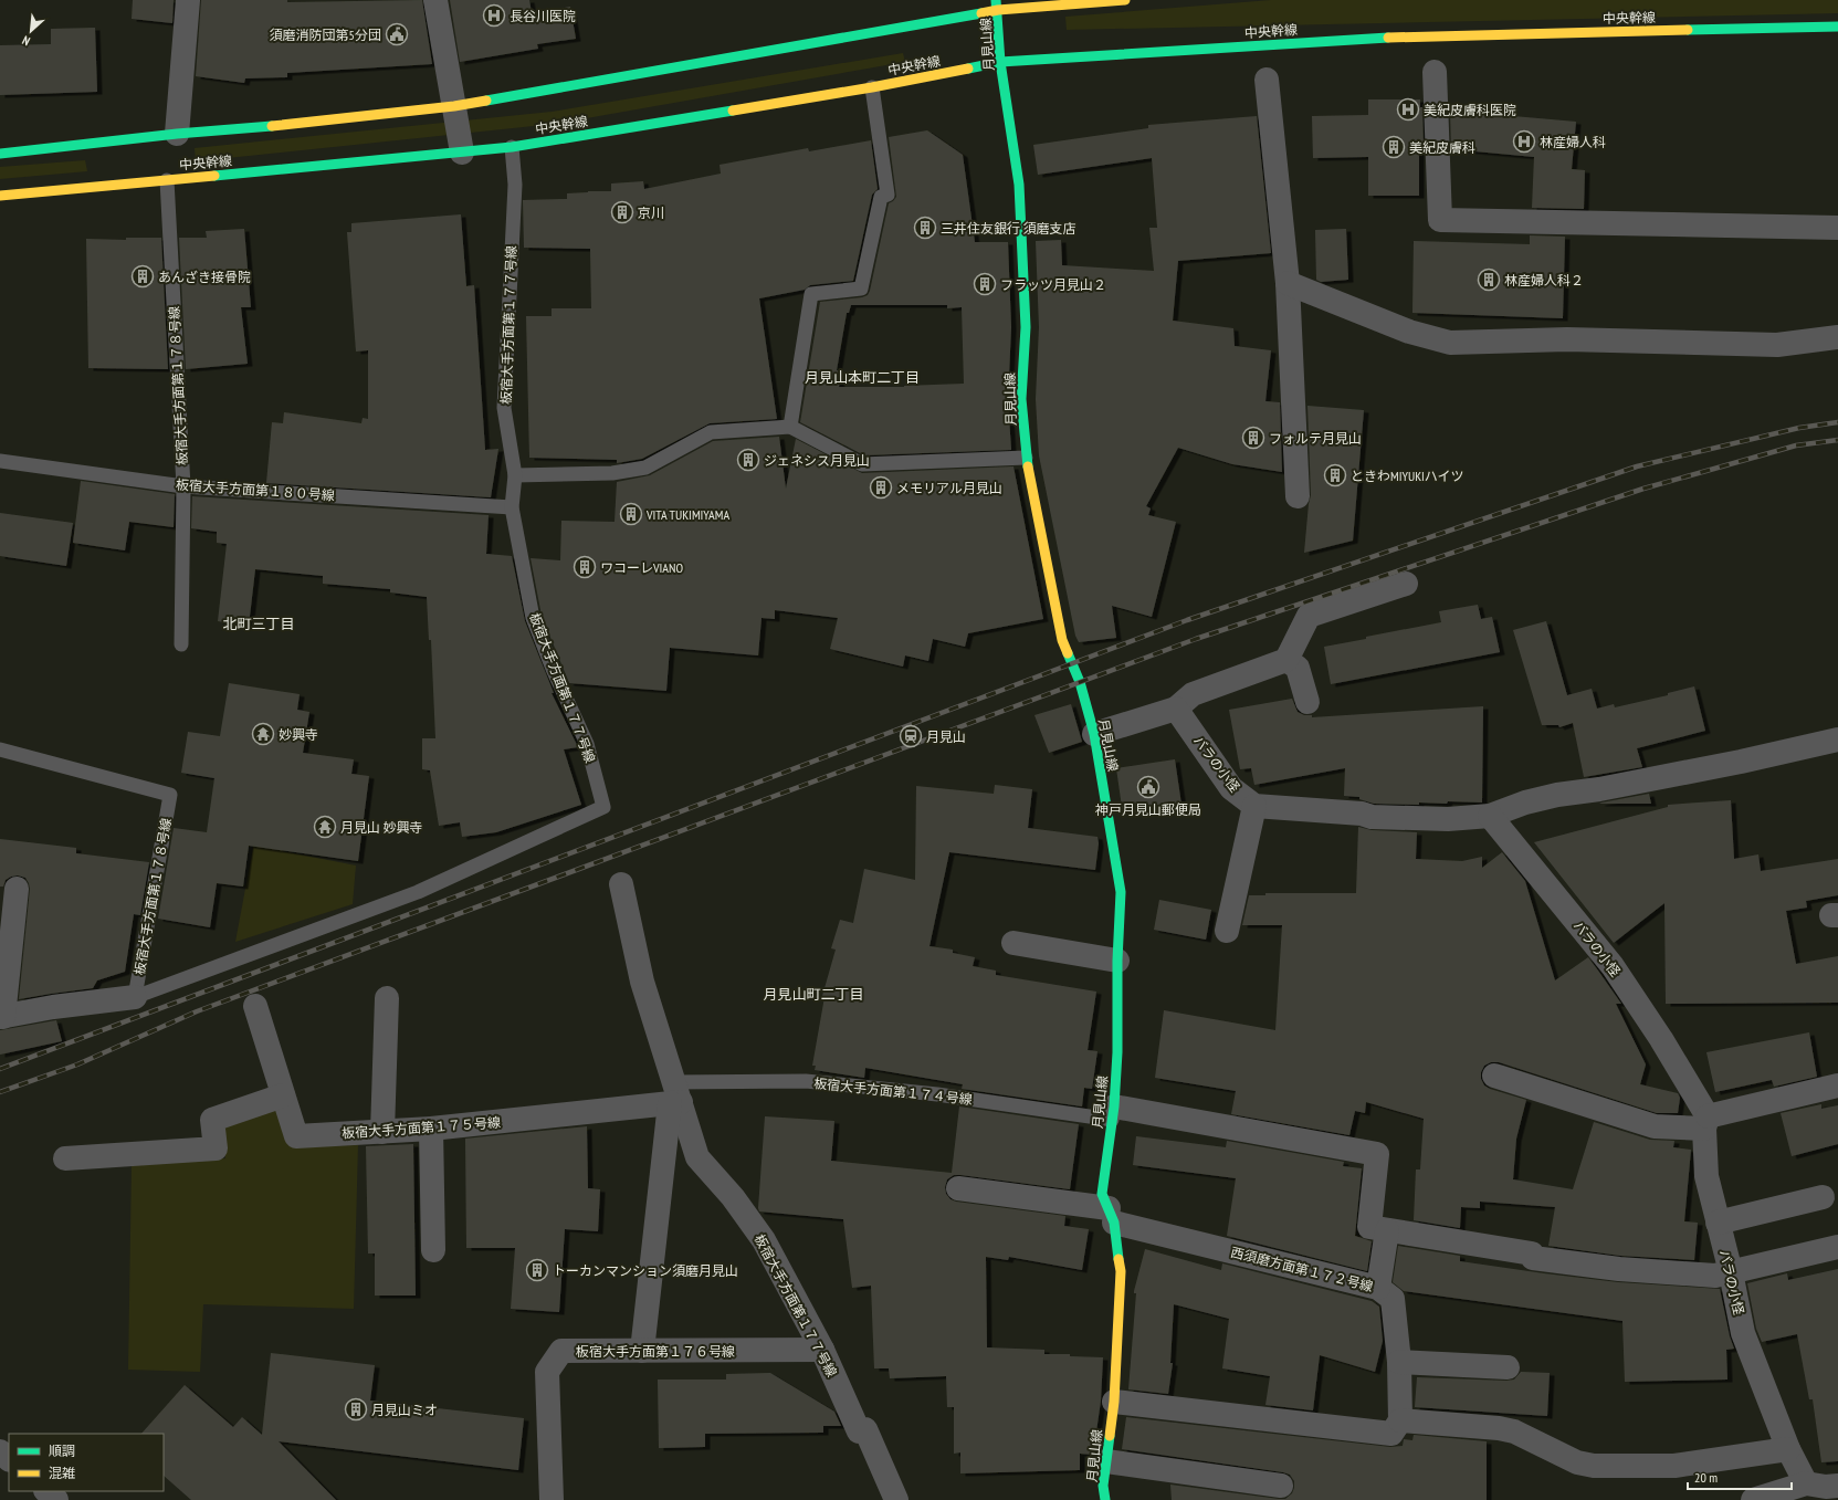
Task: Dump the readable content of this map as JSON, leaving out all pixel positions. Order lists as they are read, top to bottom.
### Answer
{
  "streets": {
    "street": [
      "中央幹線",
      "月見山線",
      "板宿大手方面第１７７号線",
      "バラの小怪",
      "板宿大手方面第１７５号線",
      "西須磨方面第１７２号線",
      "板宿大手方面第１７６号線"
    ],
    "lane": ["板宿大手方面第１７８号線", "板宿大手方面第１８０号線", "板宿大手方面第１７４号線"]
  },
  "crossings": [
    ["中央幹線", "月見山線"],
    ["中央幹線", "板宿大手方面第１７７号線"],
    ["中央幹線", "板宿大手方面第１７８号線"],
    ["月見山線", "板宿大手方面第１７４号線"],
    ["月見山線", "西須磨方面第１７２号線"],
    ["板宿大手方面第１７７号線", "板宿大手方面第１７８号線"],
    ["板宿大手方面第１７７号線", "板宿大手方面第１８０号線"],
    ["板宿大手方面第１７７号線", "板宿大手方面第１７４号線"],
    ["板宿大手方面第１７７号線", "板宿大手方面第１７５号線"],
    ["板宿大手方面第１７７号線", "板宿大手方面第１７６号線"],
    ["板宿大手方面第１７８号線", "板宿大手方面第１８０号線"],
    ["板宿大手方面第１７４号線", "板宿大手方面第１７５号線"]
  ],
  "districts": ["月見山本町二丁目", "北町三丁目", "月見山町二丁目"],
  "places": {
    "hospital": ["長谷川医院", "美紀皮膚科医院", "林産婦人科"],
    "public building": ["須磨消防団第5分団", "神戸月見山郵便局"],
    "building": [
      "美紀皮膚科",
      "京川",
      "三井住友銀行 須磨支店",
      "あんざき接骨院",
      "林産婦人科２",
      "フラッツ月見山２",
      "フォルテ月見山",
      "ジェネシス月見山",
      "ときわMIYUKIハイツ",
      "メモリアル月見山",
      "VITA TUKIMIYAMA",
      "ワコーレVIANO",
      "トーカンマンション須磨月見山",
      "月見山ミオ"
    ],
    "temple": ["妙興寺", "月見山 妙興寺"],
    "station": ["月見山"]
  },
  "legend": ["順調", "混雑"],
  "scale_bar": "20 m",
  "north": "bottom left"
}
